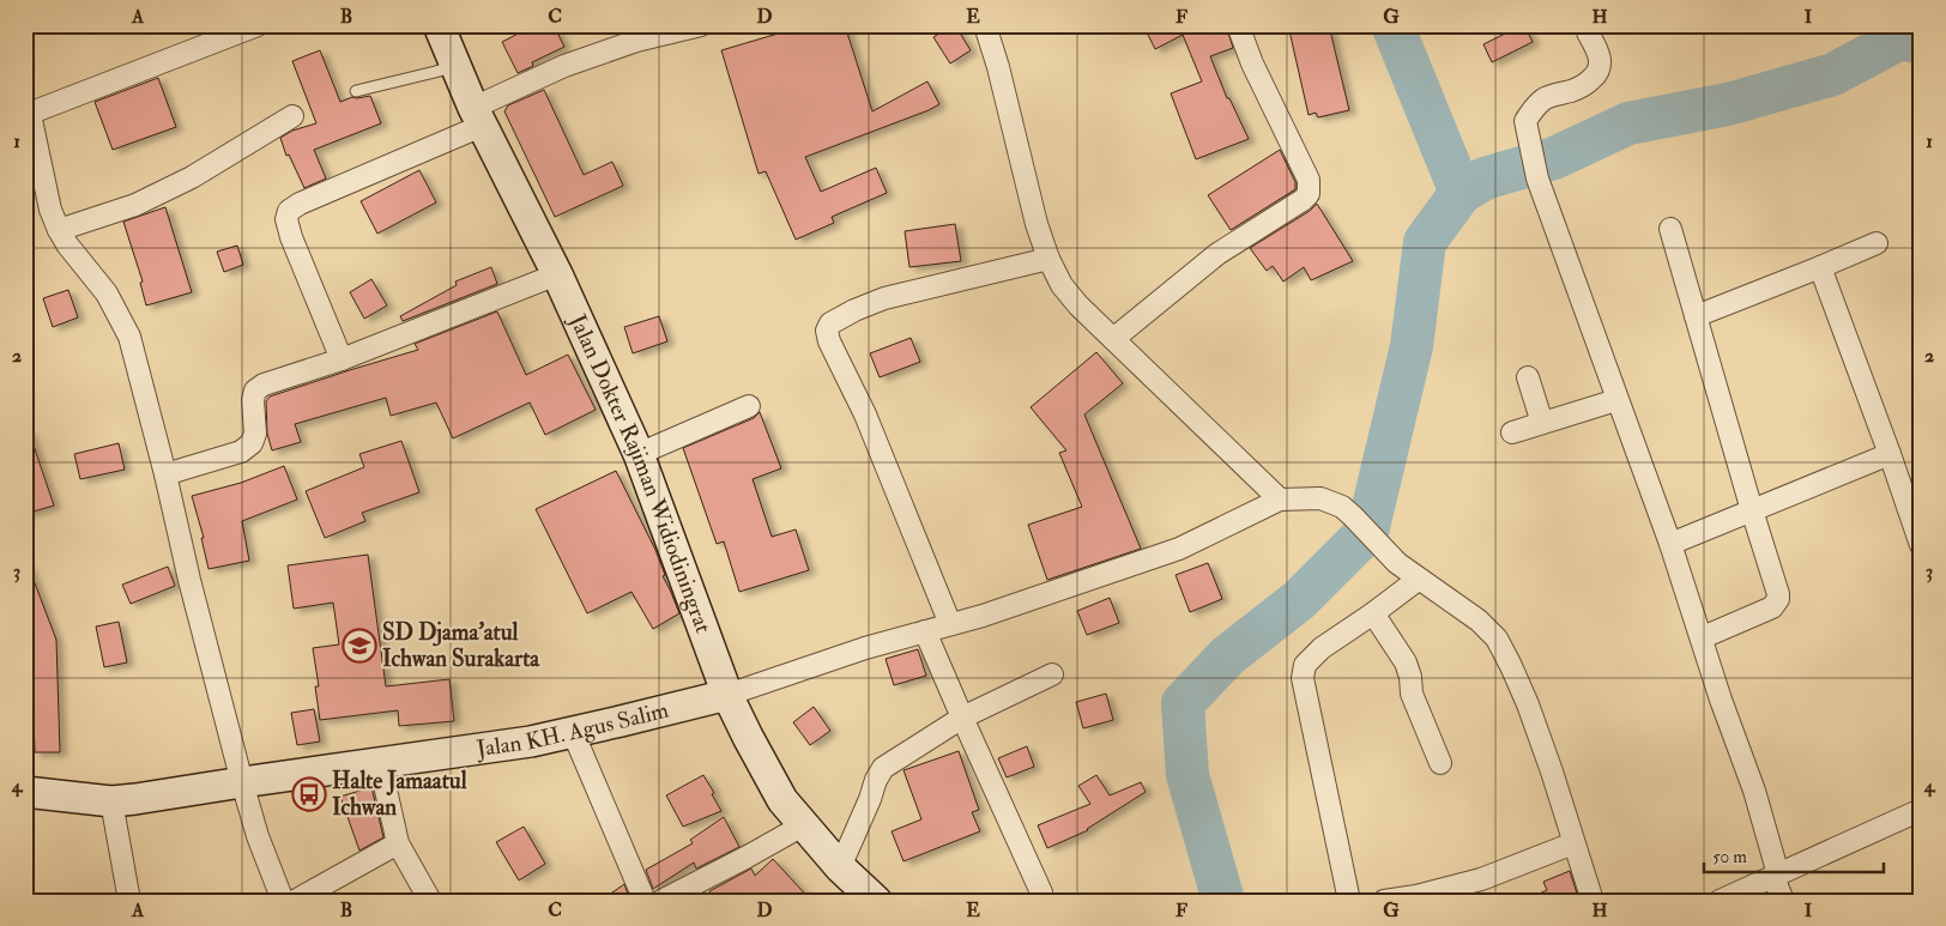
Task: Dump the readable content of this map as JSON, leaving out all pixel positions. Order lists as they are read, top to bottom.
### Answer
{
  "streets": {
    "main road": ["Jalan Dokter Rajiman Widiodiningrat", "Jalan KH. Agus Salim"]
  },
  "crossings": [
    ["Jalan Dokter Rajiman Widiodiningrat", "Jalan KH. Agus Salim"]
  ],
  "places": {
    "school or university": ["SD Djama'atul Ichwan Surakarta"],
    "bus stop": ["Halte Jamaatul Ichwan"]
  },
  "scale_bar": "50 m",
  "grid": {
    "columns": [
      "A",
      "B",
      "C",
      "D",
      "E",
      "F",
      "G",
      "H",
      "I"
    ],
    "rows": [
      "1",
      "2",
      "3",
      "4"
    ]
  }
}
